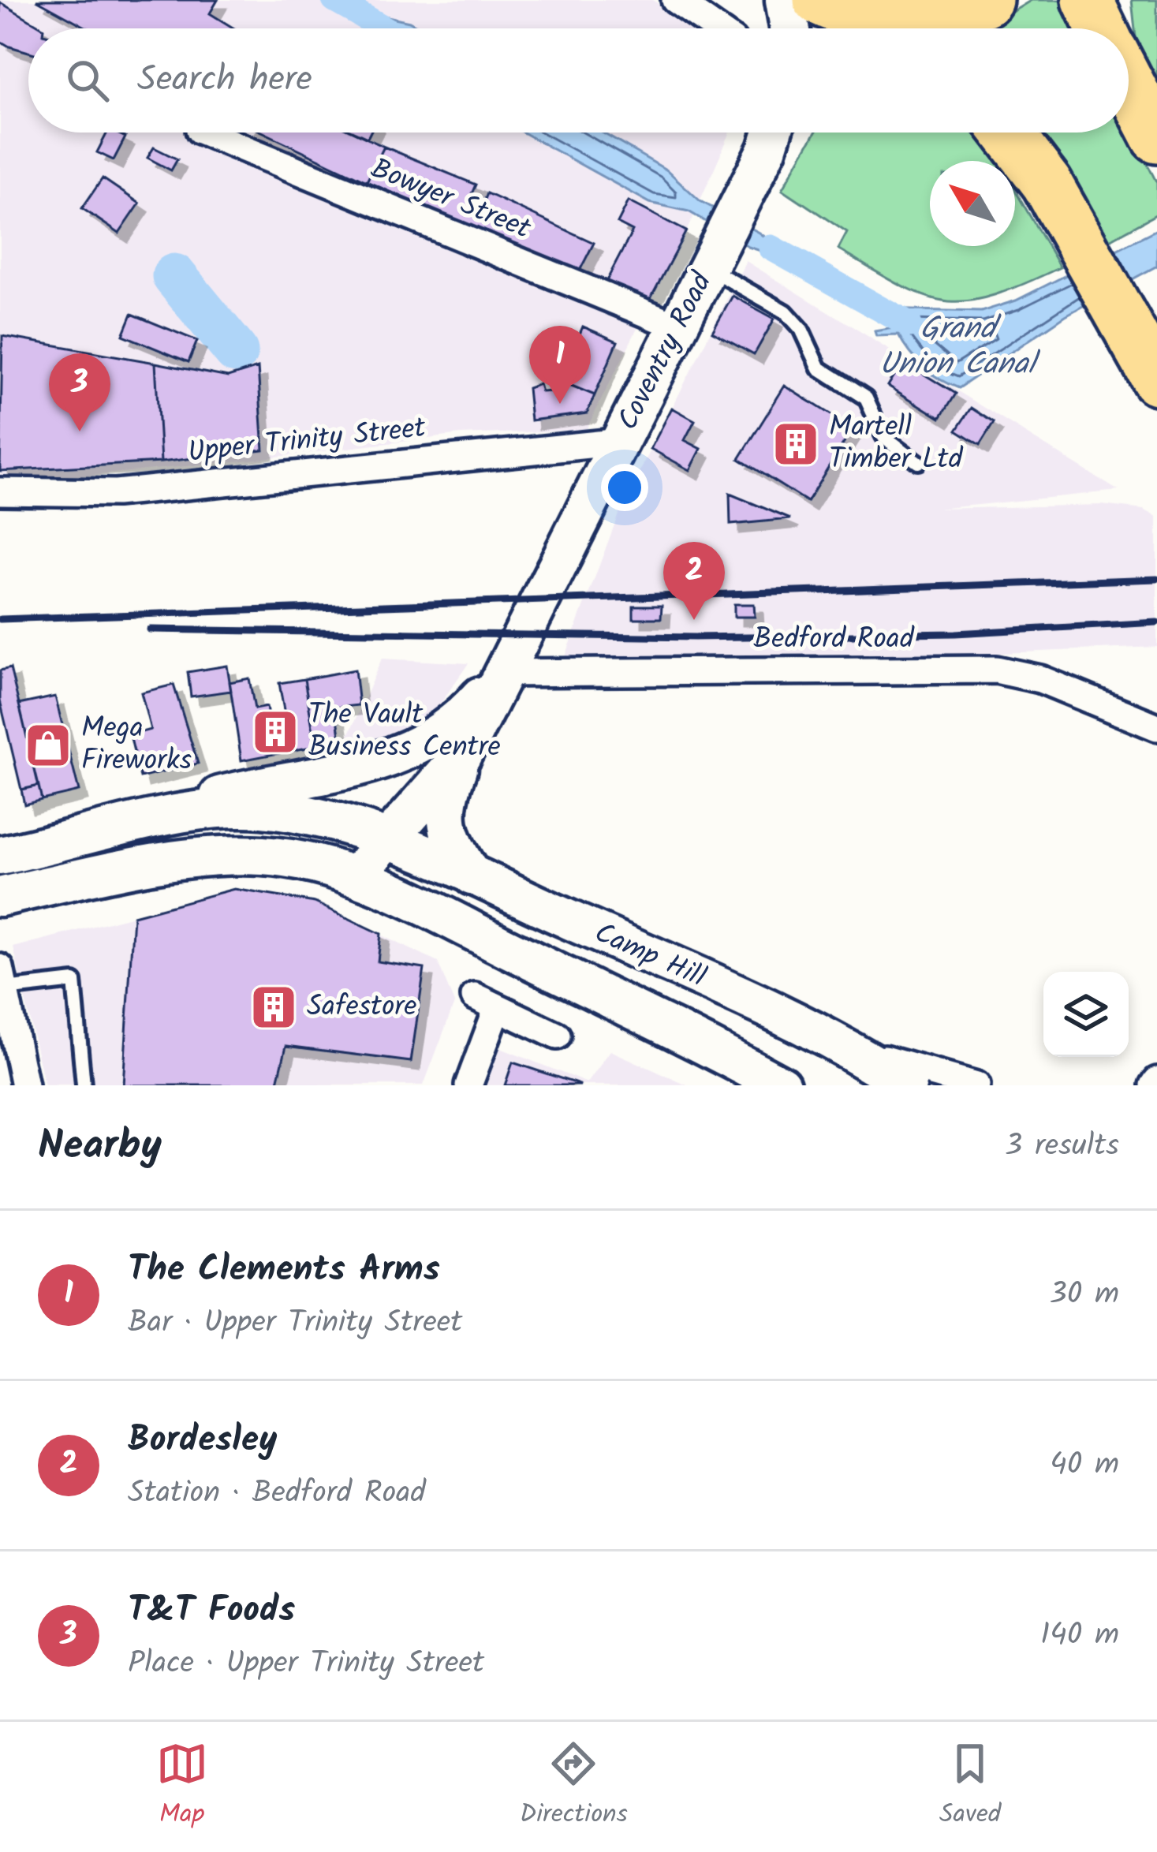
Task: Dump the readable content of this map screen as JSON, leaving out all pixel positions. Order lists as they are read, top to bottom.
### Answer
{
  "streets": {
    "main road": ["Coventry Road", "Camp Hill"],
    "street": ["Bowyer Street", "Upper Trinity Street", "Bedford Road"]
  },
  "crossings": [
    ["Bowyer Street", "Coventry Road"],
    ["Coventry Road", "Upper Trinity Street"],
    ["Coventry Road", "Bedford Road"],
    ["Coventry Road", "Camp Hill"]
  ],
  "water": ["Grand Union Canal"],
  "places": {
    "building": ["Martell Timber Ltd", "The Vault Business Centre", "Safestore"],
    "shop": ["Mega Fireworks"]
  },
  "north": "top left",
  "page": {
    "search": "Search here",
    "pins": ["1", "3", "2"],
    "heading": ["Nearby", "3 results"],
    "list": [
      {
        "mark": "1",
        "name": "The Clements Arms",
        "note": "Bar · Upper Trinity Street",
        "value": "30 m"
      },
      {
        "mark": "2",
        "name": "Bordesley",
        "note": "Station · Bedford Road",
        "value": "40 m"
      },
      {
        "mark": "3",
        "name": "T&T Foods",
        "note": "Place · Upper Trinity Street",
        "value": "140 m"
      }
    ],
    "nav": ["Map", "Directions", "Saved"]
  }
}
